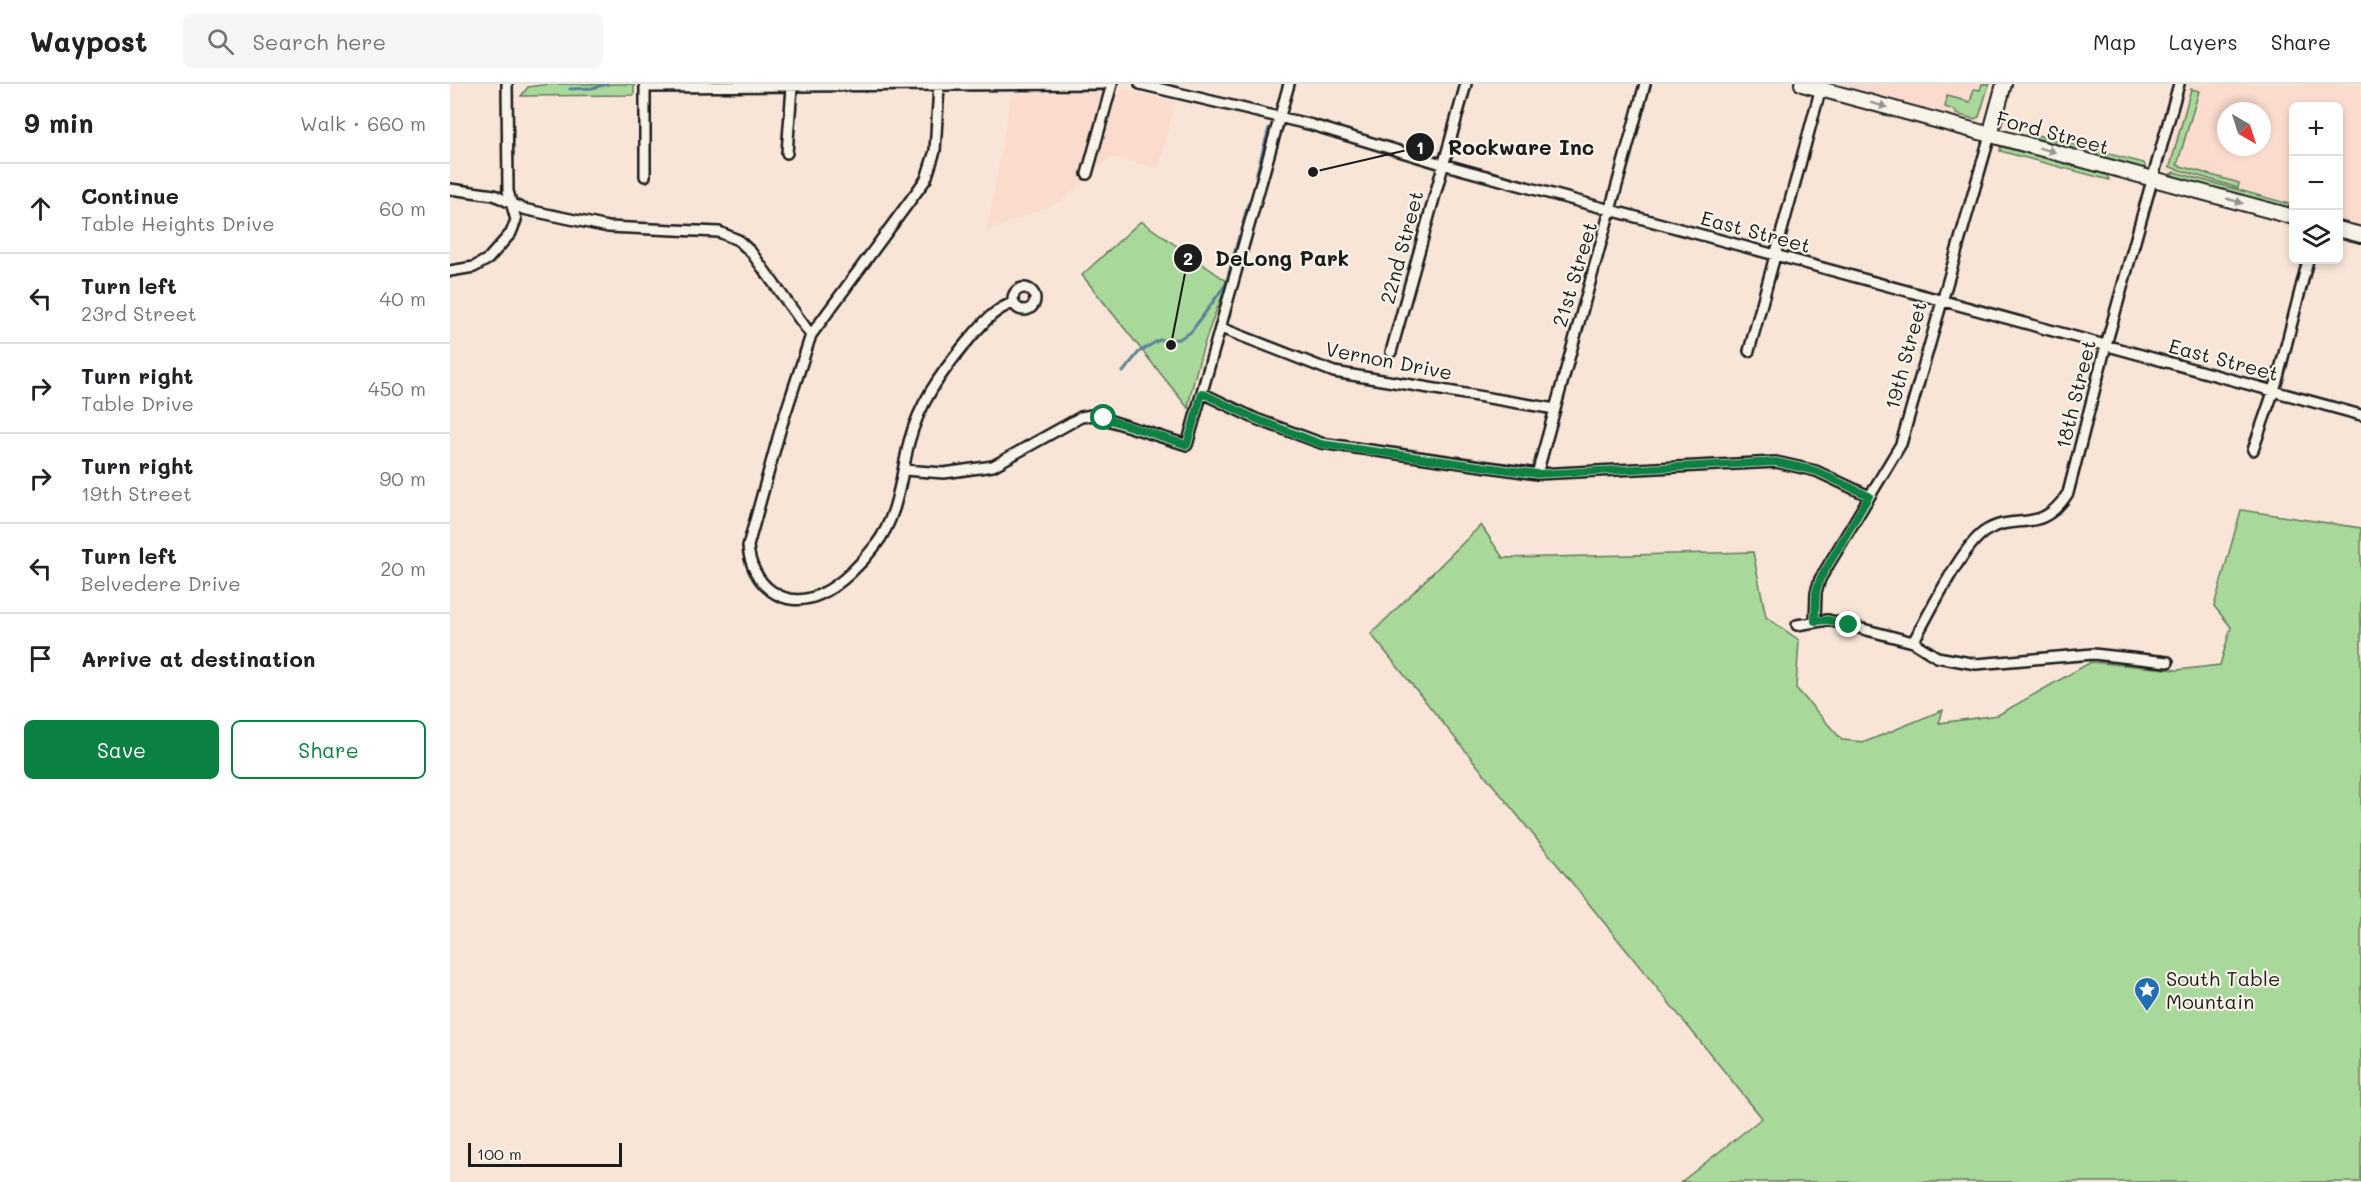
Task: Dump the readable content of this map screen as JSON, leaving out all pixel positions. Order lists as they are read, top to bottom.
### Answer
{
  "streets": {
    "main road": ["Ford Street", "19th Street"],
    "street": [
      "East Street",
      "22nd Street",
      "21st Street",
      "Vernon Drive",
      "18th Street"
    ]
  },
  "crossings": [
    ["Ford Street", "19th Street"],
    ["Ford Street", "18th Street"],
    ["East Street", "22nd Street"],
    ["East Street", "21st Street"],
    ["East Street", "19th Street"],
    ["East Street", "18th Street"],
    ["21st Street", "Vernon Drive"]
  ],
  "one_way": ["Ford Street"],
  "places": {
    "other": ["Rockware Inc", "DeLong Park"],
    "place": ["South Table Mountain"]
  },
  "scale_bar": "100 m",
  "north": "bottom right",
  "page": {
    "header": "Waypost",
    "search": "Search here",
    "nav": ["Map", "Layers", "Share"],
    "heading": ["9 min", "Walk · 660 m"],
    "map_buttons": ["+", "−"],
    "list": [
      ["Continue", "Table Heights Drive", "60 m"],
      ["Turn left", "23rd Street", "40 m"],
      ["Turn right", "Table Drive", "450 m"],
      ["Turn right", "19th Street", "90 m"],
      ["Turn left", "Belvedere Drive", "20 m"],
      "Arrive at destination"
    ],
    "buttons": ["Save", "Share"],
    "scale": "100 m"
  }
}
